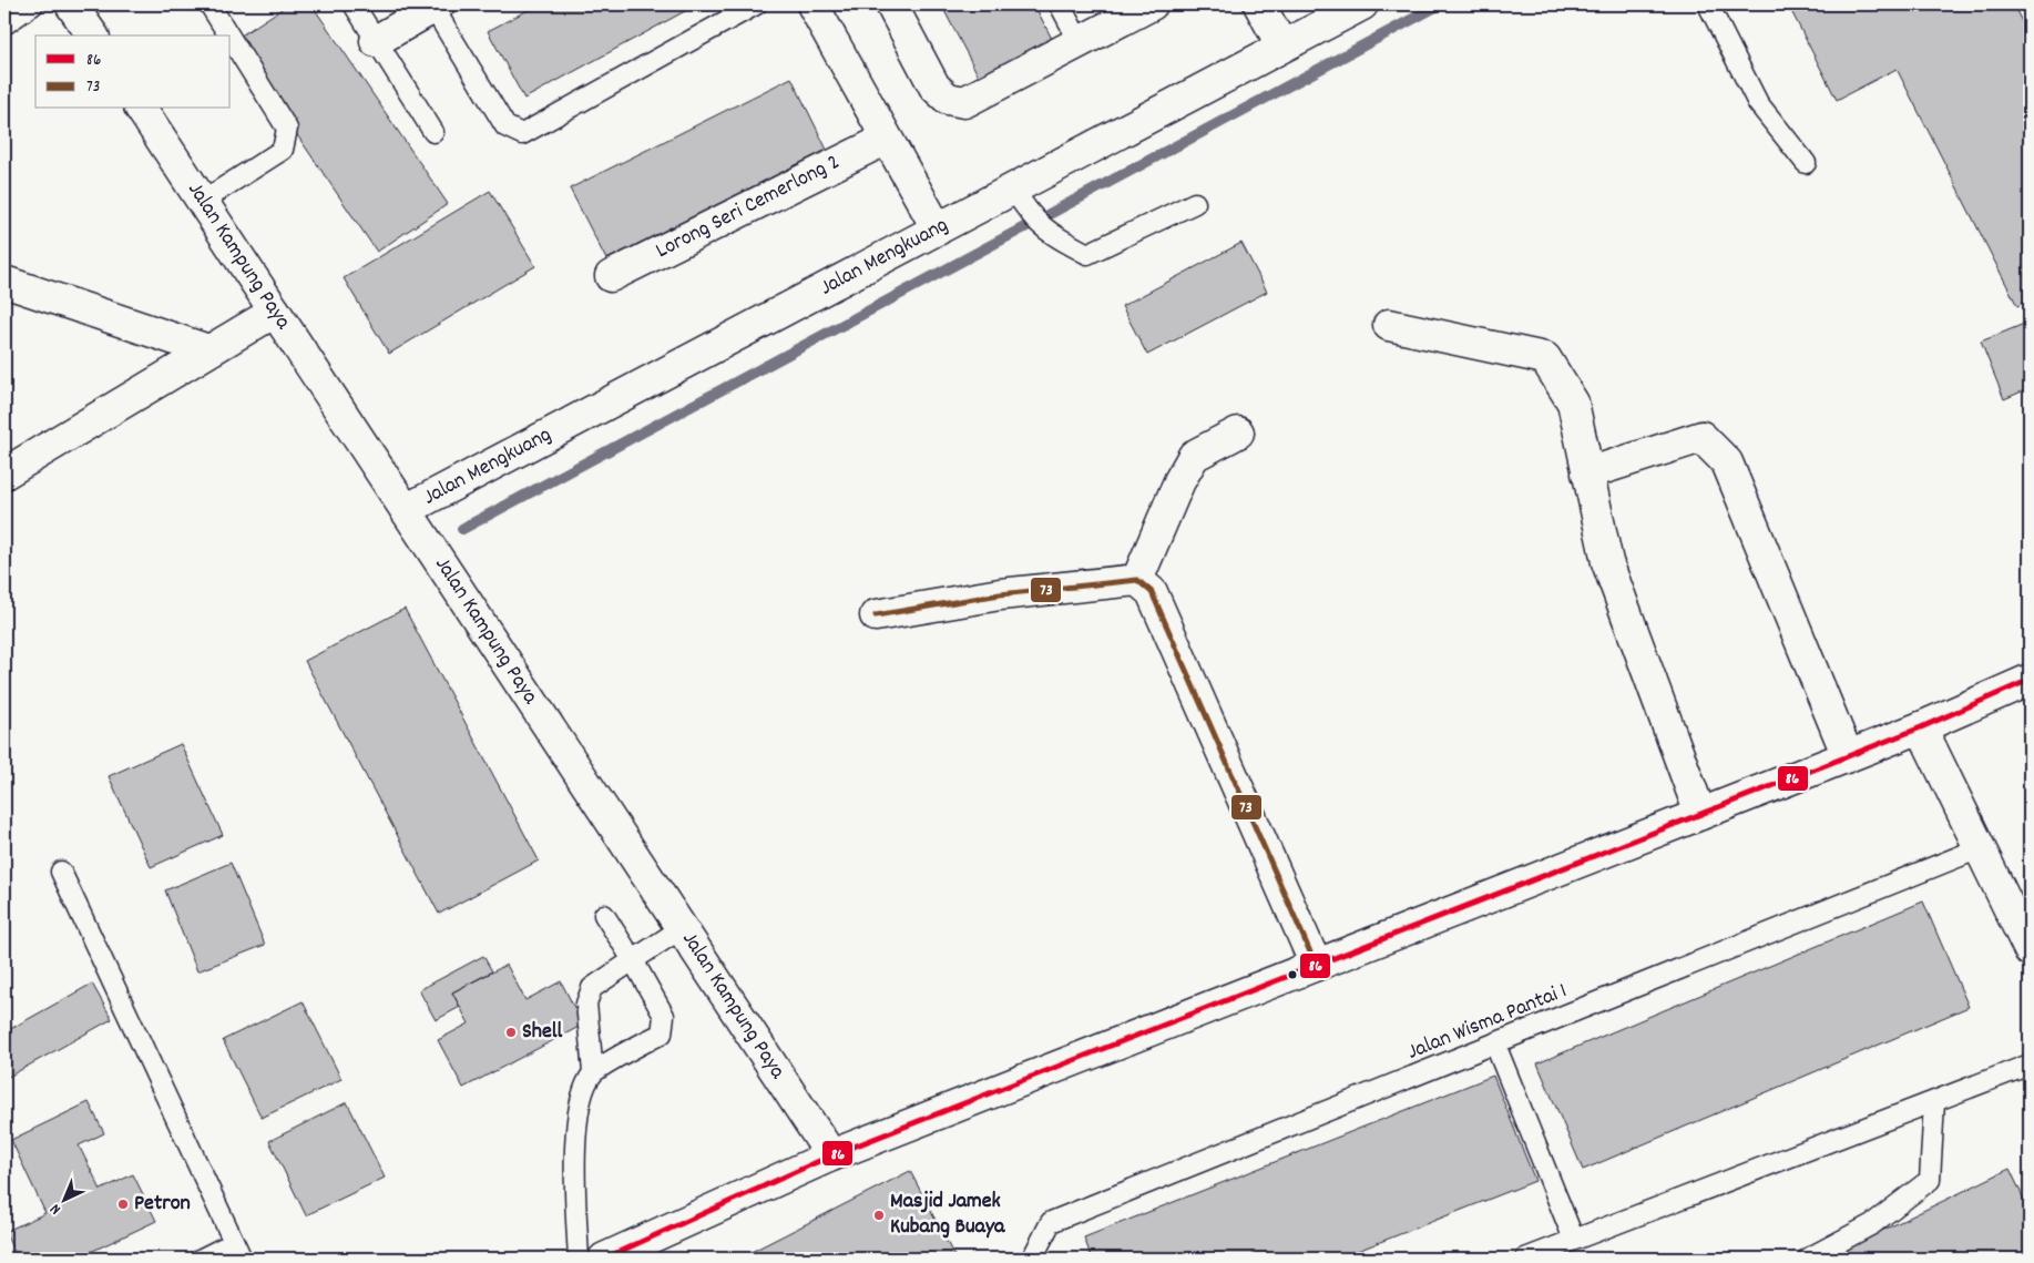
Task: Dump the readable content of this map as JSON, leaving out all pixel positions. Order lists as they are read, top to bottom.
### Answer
{
  "streets": {
    "street": ["Lorong Seri Cemerlong 2", "Jalan Kampung Paya", "Jalan Mengkuang"],
    "lane": ["Jalan Wisma Pantai 1"]
  },
  "crossings": [
    ["Jalan Kampung Paya", "Jalan Mengkuang"]
  ],
  "places": ["Shell", "Petron", "Masjid Jamek Kubang Buaya"],
  "lines": ["transit line 73", "transit line 86"],
  "legend": ["86", "73"],
  "north": "bottom left"
}
